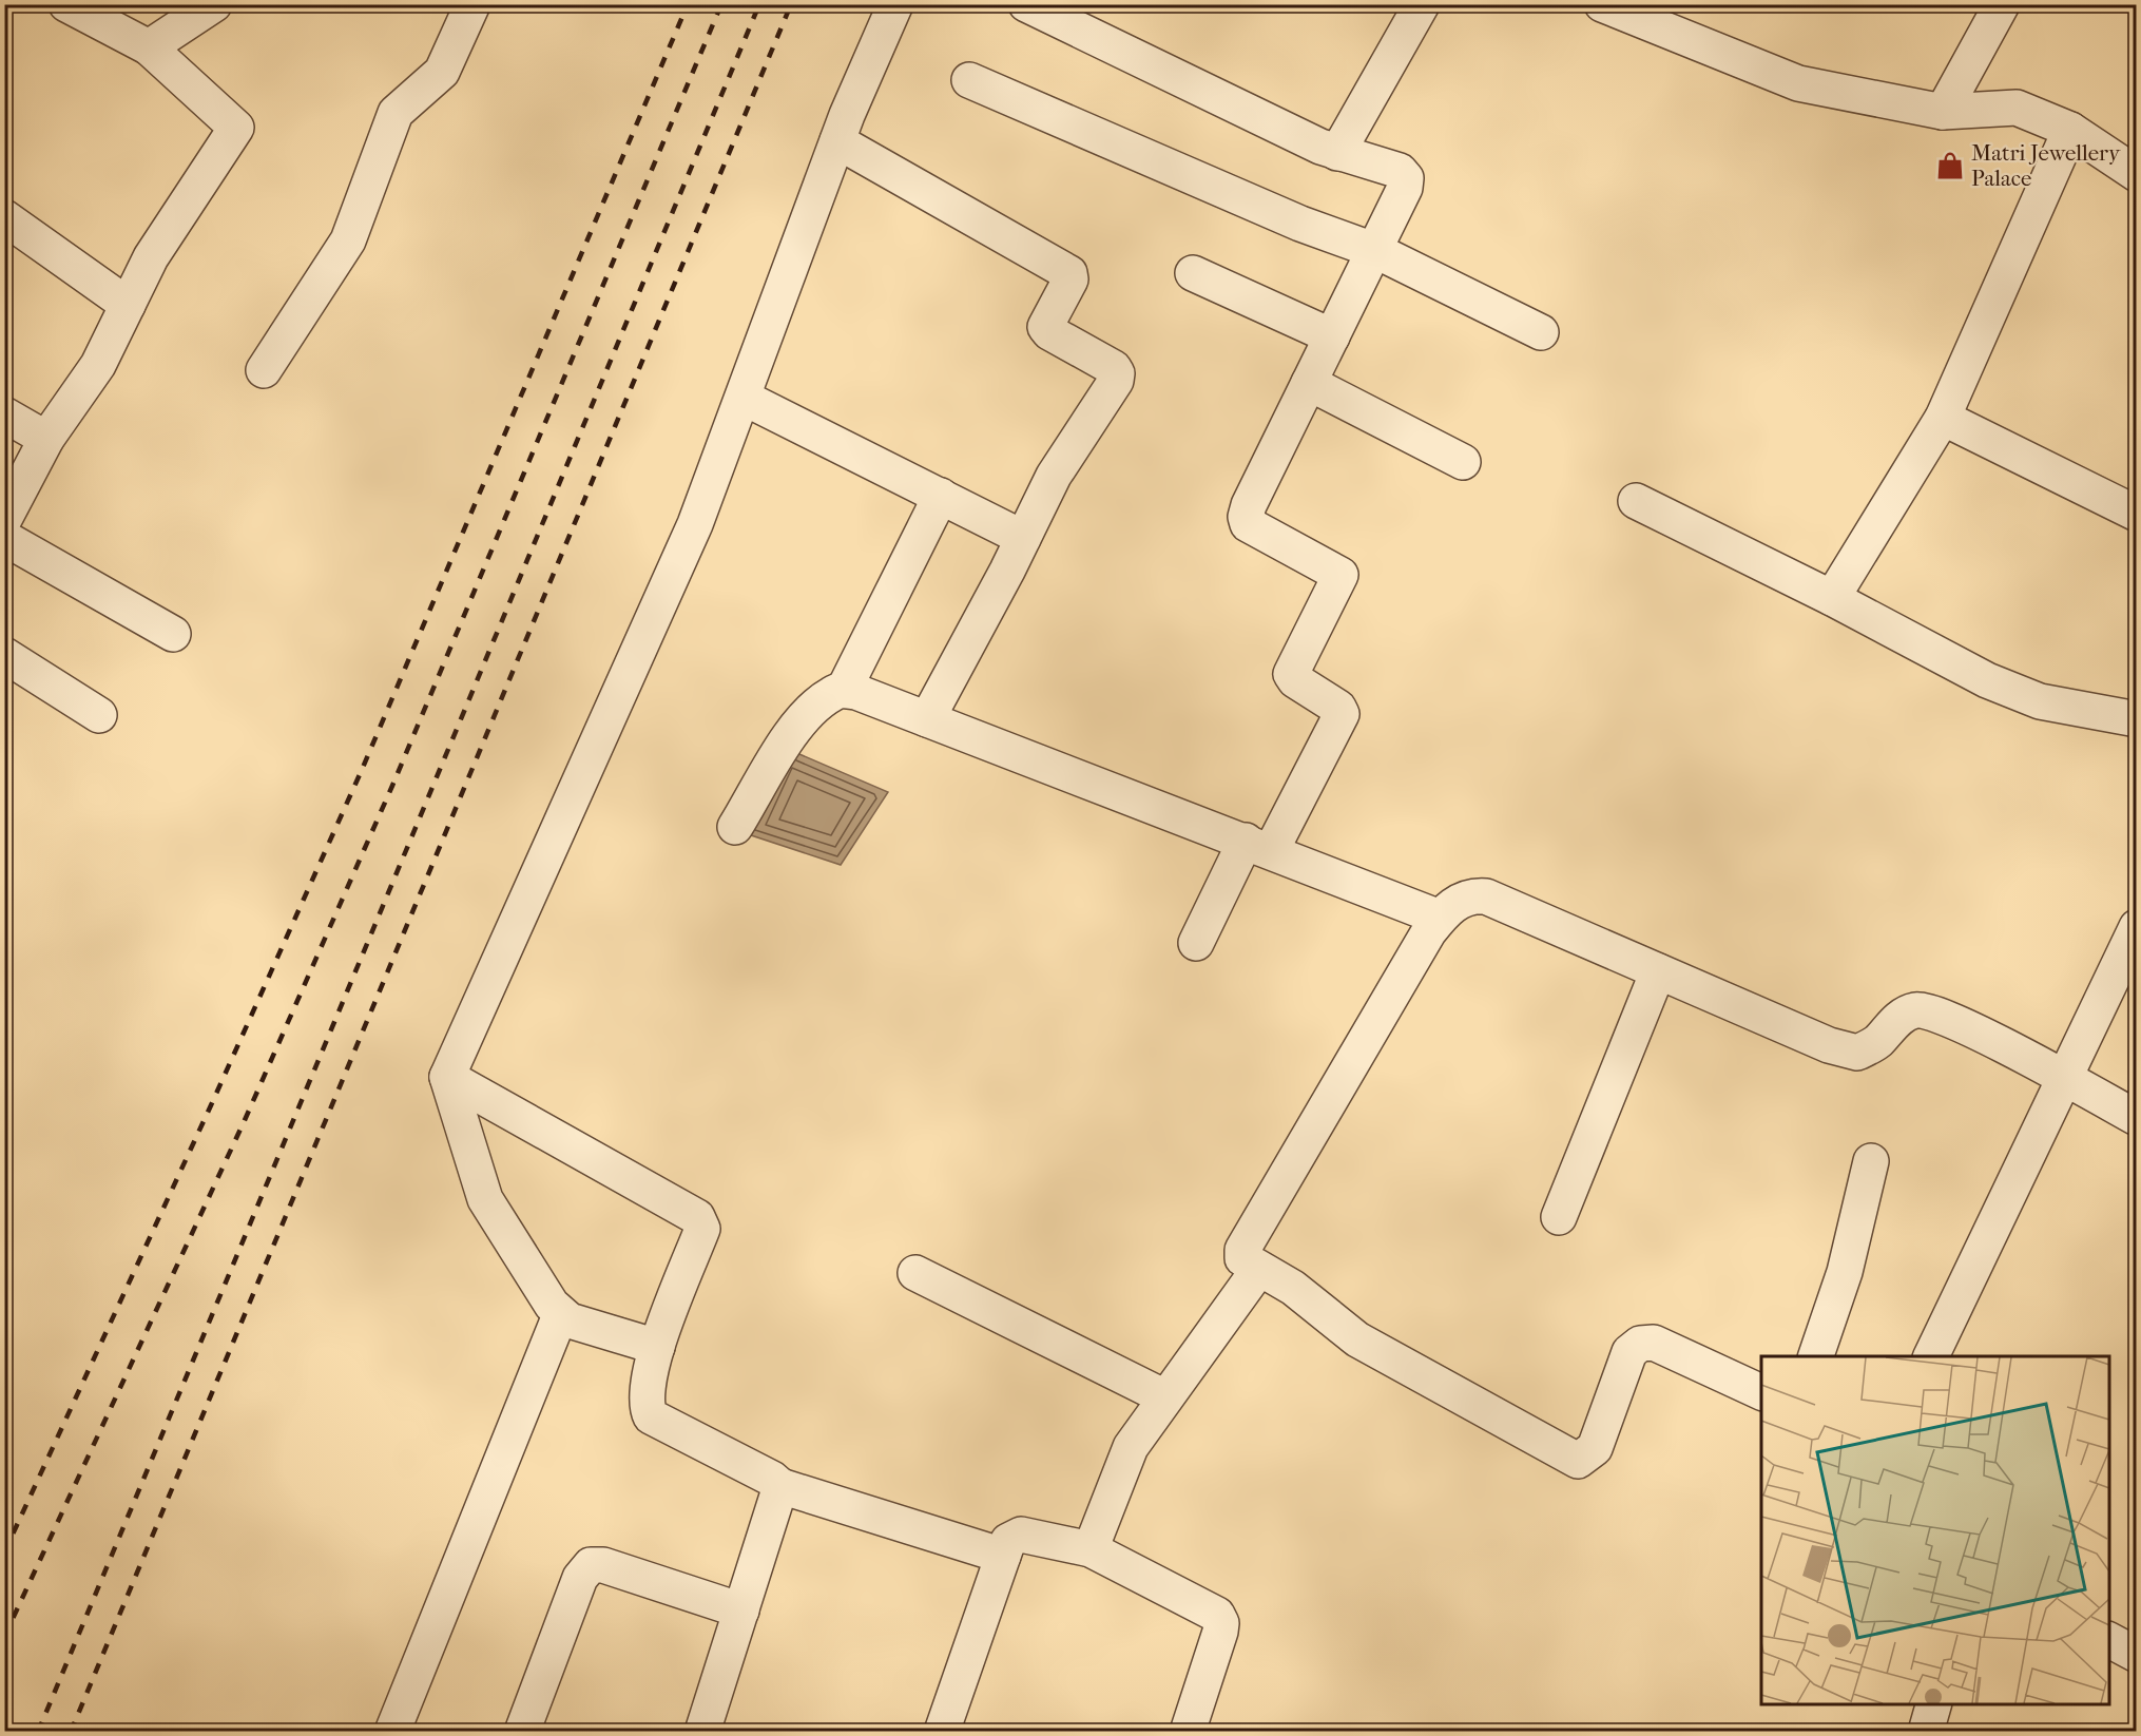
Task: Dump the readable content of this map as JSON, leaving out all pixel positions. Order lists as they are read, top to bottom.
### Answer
{
  "places": {
    "shop": ["Matri Jewellery Palace"]
  }
}
